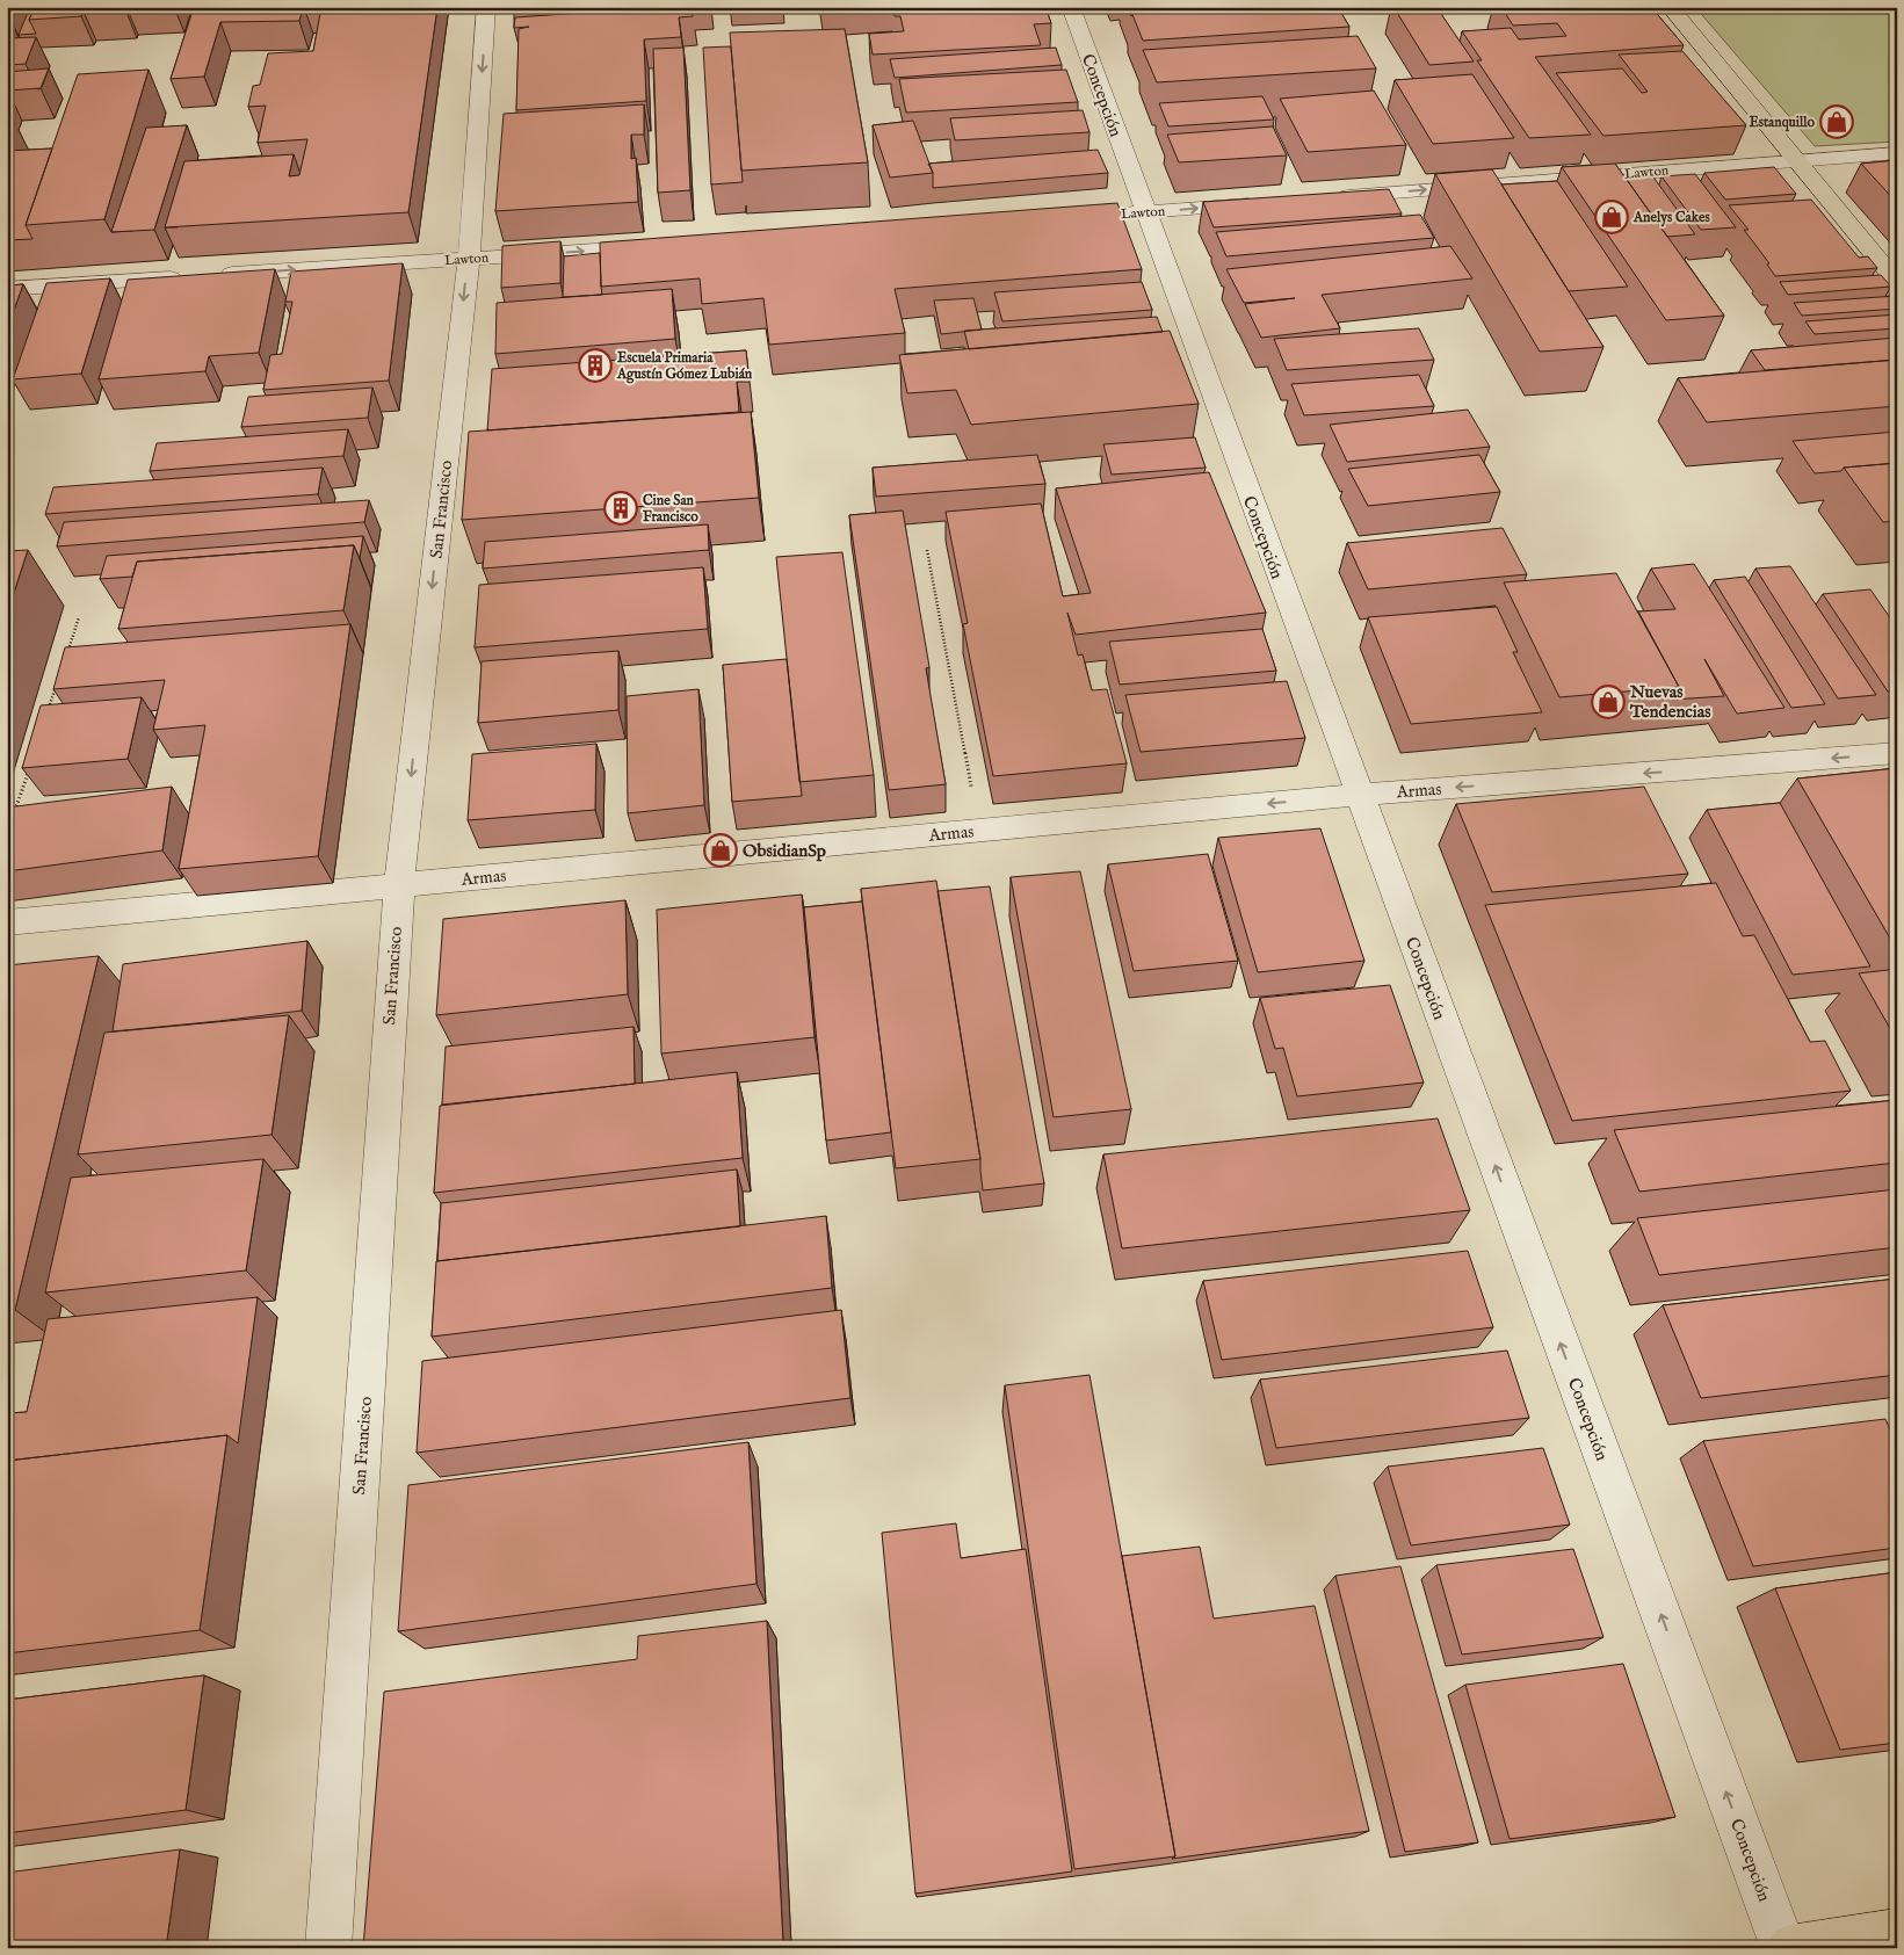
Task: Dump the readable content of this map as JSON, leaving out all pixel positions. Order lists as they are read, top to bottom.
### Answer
{
  "streets": {
    "street": [
      "Concepción",
      "Lawton",
      "San Francisco",
      "Armas"
    ]
  },
  "crossings": [
    ["Concepción", "Lawton"],
    ["Concepción", "Armas"],
    ["Lawton", "San Francisco"],
    ["San Francisco", "Armas"]
  ],
  "one_way": [
    "Concepción",
    "Lawton",
    "San Francisco",
    "Armas"
  ],
  "places": {
    "shop": [
      "Estanquillo",
      "Anelys Cakes",
      "Nuevas Tendencias",
      "ObsidianSp"
    ],
    "building": ["Escuela Primaria Agustín Gómez Lubián", "Cine San Francisco"]
  }
}
